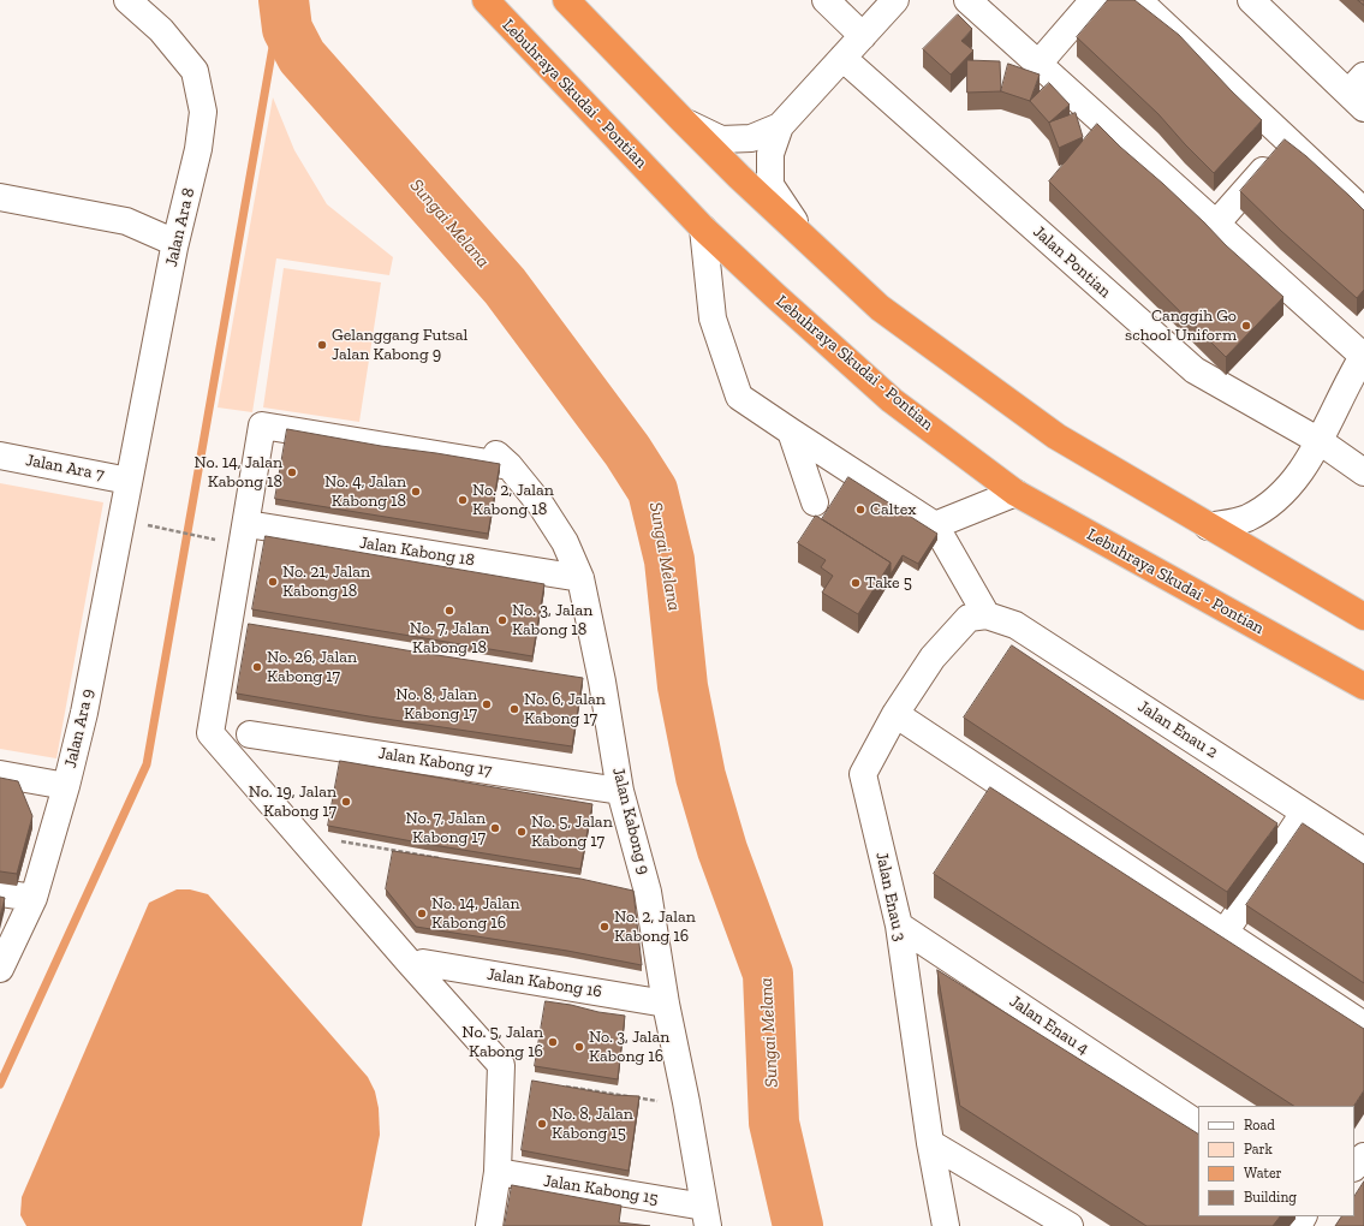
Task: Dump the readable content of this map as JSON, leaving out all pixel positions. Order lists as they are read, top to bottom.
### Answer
{
  "streets": {
    "highway": ["Lebuhraya Skudai - Pontian"],
    "street": [
      "Jalan Ara 8",
      "Jalan Pontian",
      "Jalan Ara 7",
      "Jalan Kabong 18",
      "Jalan Ara 9",
      "Jalan Enau 2",
      "Jalan Kabong 17",
      "Jalan Kabong 9",
      "Jalan Enau 3",
      "Jalan Kabong 16",
      "Jalan Enau 4",
      "Jalan Kabong 15"
    ]
  },
  "crossings": [
    ["Jalan Ara 8", "Jalan Ara 7"],
    ["Jalan Ara 8", "Jalan Ara 9"],
    ["Jalan Ara 7", "Jalan Ara 9"],
    ["Jalan Kabong 18", "Jalan Kabong 9"],
    ["Jalan Enau 2", "Jalan Enau 3"],
    ["Jalan Kabong 17", "Jalan Kabong 9"],
    ["Jalan Kabong 9", "Jalan Kabong 16"],
    ["Jalan Kabong 9", "Jalan Kabong 15"],
    ["Jalan Enau 3", "Jalan Enau 4"]
  ],
  "water": ["Sungai Melana"],
  "places": [
    "Canggih Go school Uniform",
    "Gelanggang Futsal Jalan Kabong 9",
    "No. 14, Jalan Kabong 18",
    "No. 4, Jalan Kabong 18",
    "No. 2, Jalan Kabong 18",
    "Caltex",
    "No. 21, Jalan Kabong 18",
    "Take 5",
    "No. 7, Jalan Kabong 18",
    "No. 3, Jalan Kabong 18",
    "No. 26, Jalan Kabong 17",
    "No. 8, Jalan Kabong 17",
    "No. 6, Jalan Kabong 17",
    "No. 19, Jalan Kabong 17",
    "No. 7, Jalan Kabong 17",
    "No. 5, Jalan Kabong 17",
    "No. 14, Jalan Kabong 16",
    "No. 2, Jalan Kabong 16",
    "No. 5, Jalan Kabong 16",
    "No. 3, Jalan Kabong 16",
    "No. 8, Jalan Kabong 15"
  ],
  "legend": [
    "Road",
    "Park",
    "Water",
    "Building"
  ]
}
